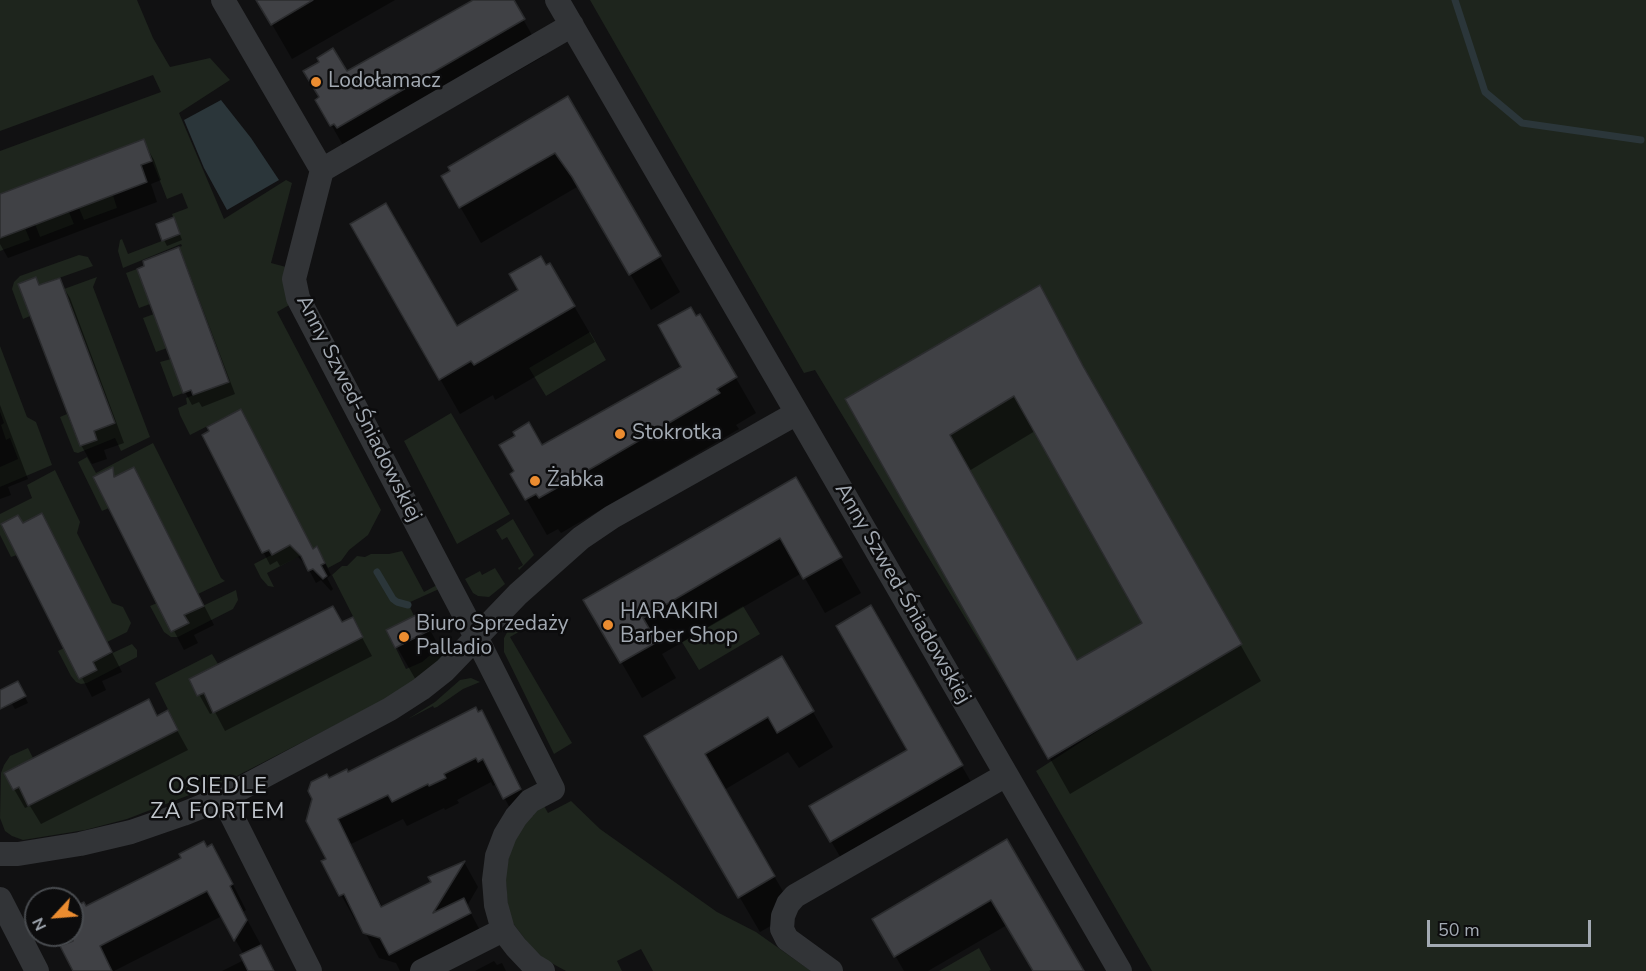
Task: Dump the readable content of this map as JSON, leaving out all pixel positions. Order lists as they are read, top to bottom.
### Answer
{
  "streets": {
    "street": ["Anny Szwed-Śniadowskiej"]
  },
  "districts": ["OSIEDLE ZA FORTEM"],
  "places": [
    "Lodołamacz",
    "Stokrotka",
    "Żabka",
    "HARAKIRI Barber Shop",
    "Biuro Sprzedaży Palladio"
  ],
  "scale_bar": "50 m",
  "north": "bottom left"
}
